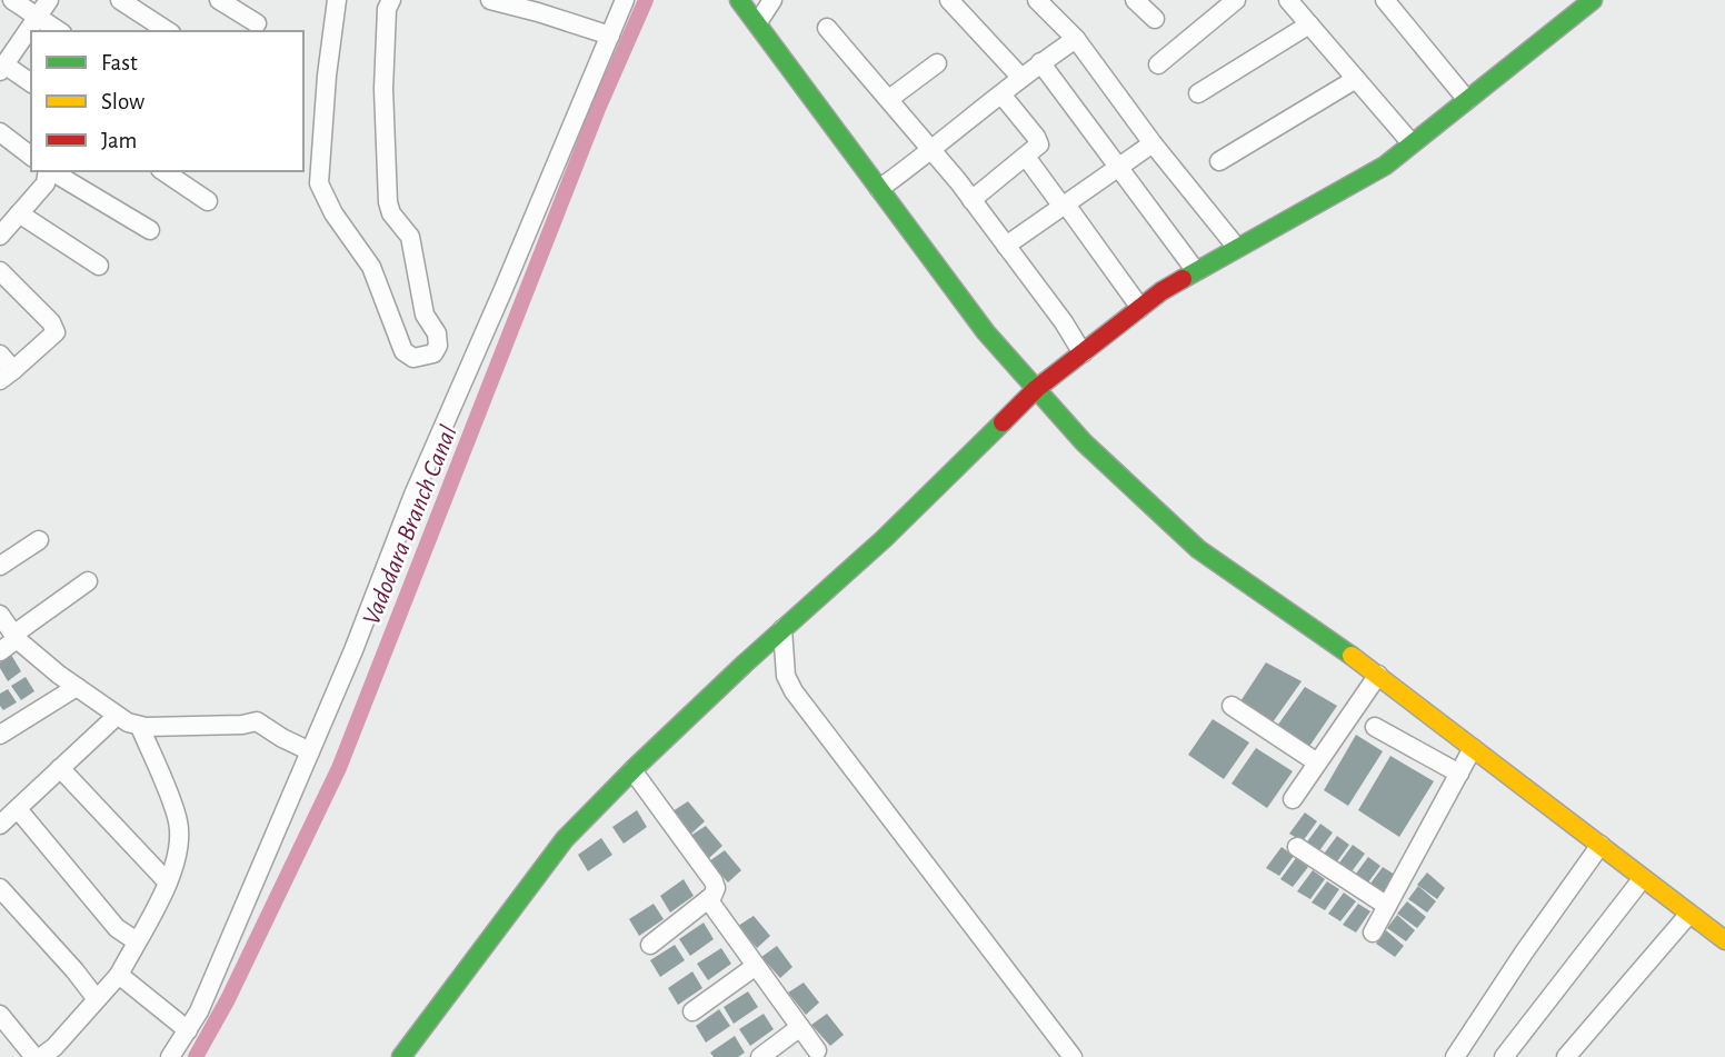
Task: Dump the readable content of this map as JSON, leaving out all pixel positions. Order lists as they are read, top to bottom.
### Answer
{
  "water": ["Vadodara Branch Canal"],
  "legend": ["Fast", "Slow", "Jam"]
}
